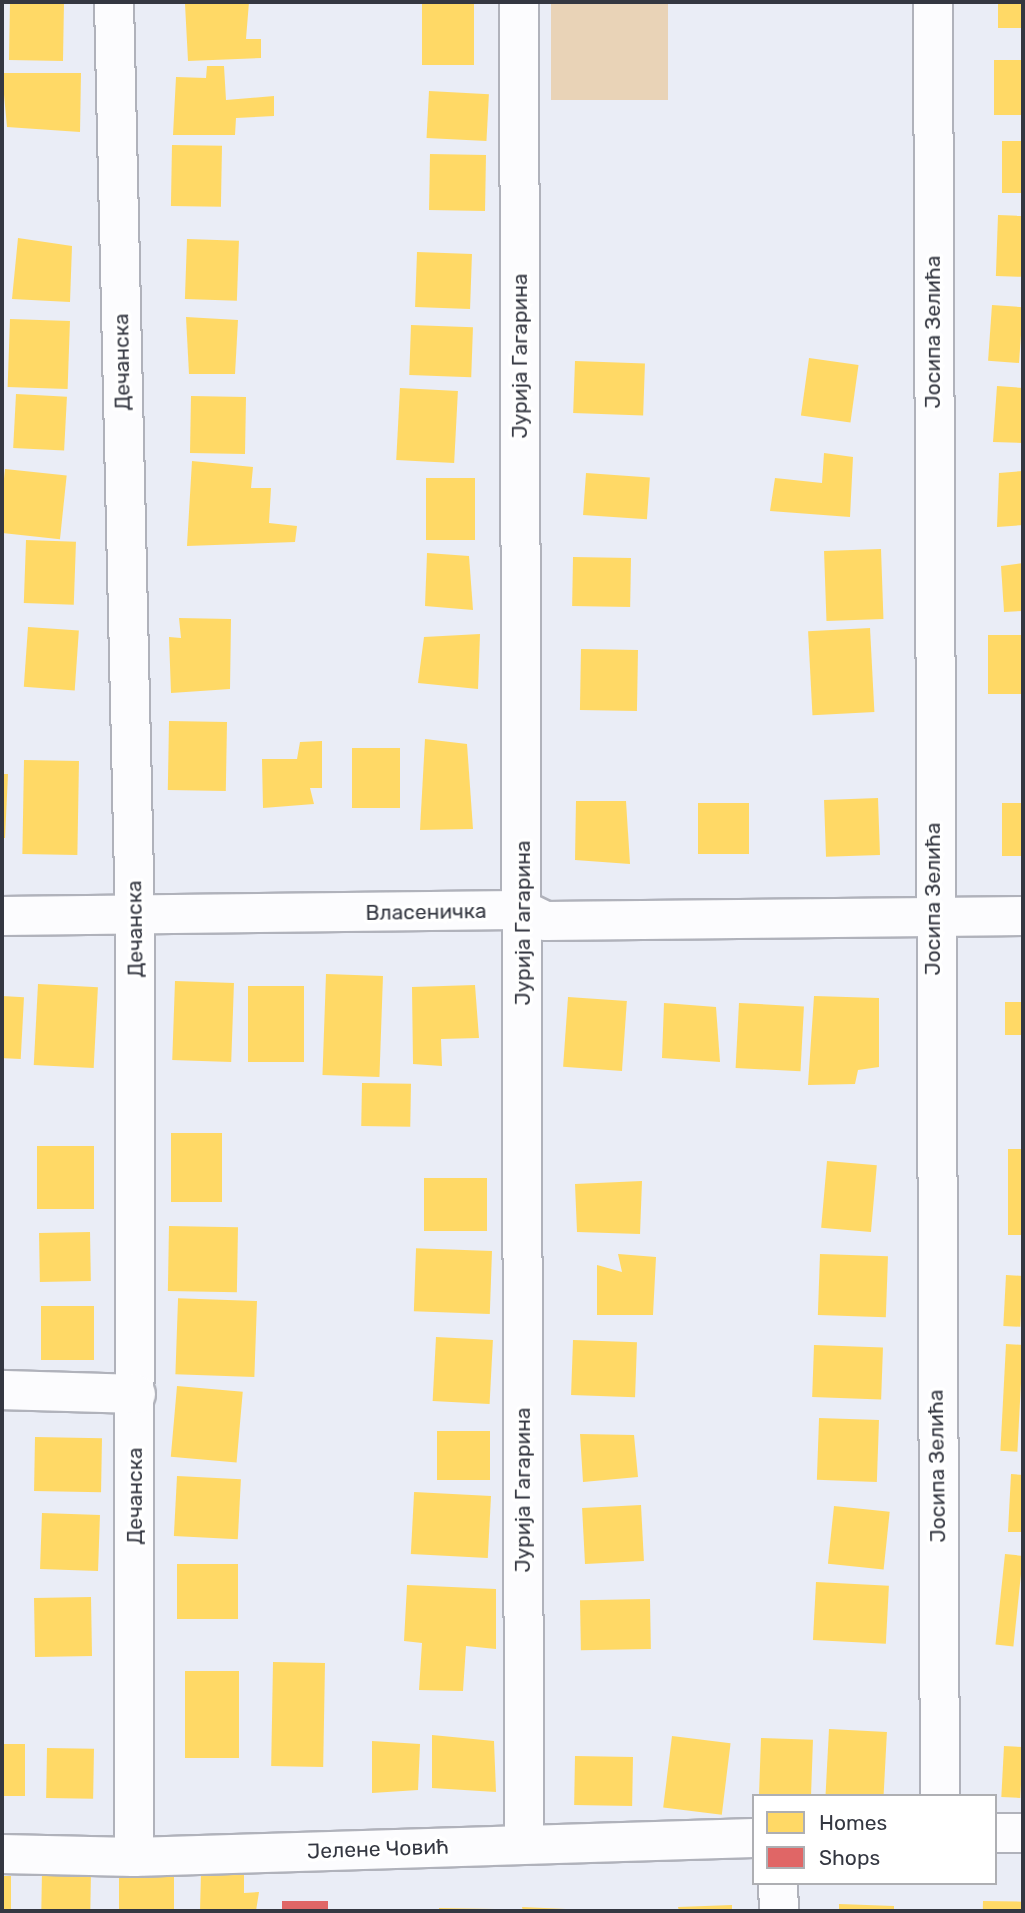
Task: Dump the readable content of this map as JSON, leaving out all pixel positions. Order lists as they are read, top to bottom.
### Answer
{
  "streets": {
    "street": [
      "Јосипа Зелића",
      "Јурија Гагарина",
      "Дечанска",
      "Власеничка",
      "Јелене Човић"
    ]
  },
  "crossings": [
    ["Јосипа Зелића", "Власеничка"],
    ["Јурија Гагарина", "Власеничка"],
    ["Јурија Гагарина", "Јелене Човић"],
    ["Дечанска", "Власеничка"],
    ["Дечанска", "Јелене Човић"]
  ],
  "legend": ["Homes", "Shops"]
}
